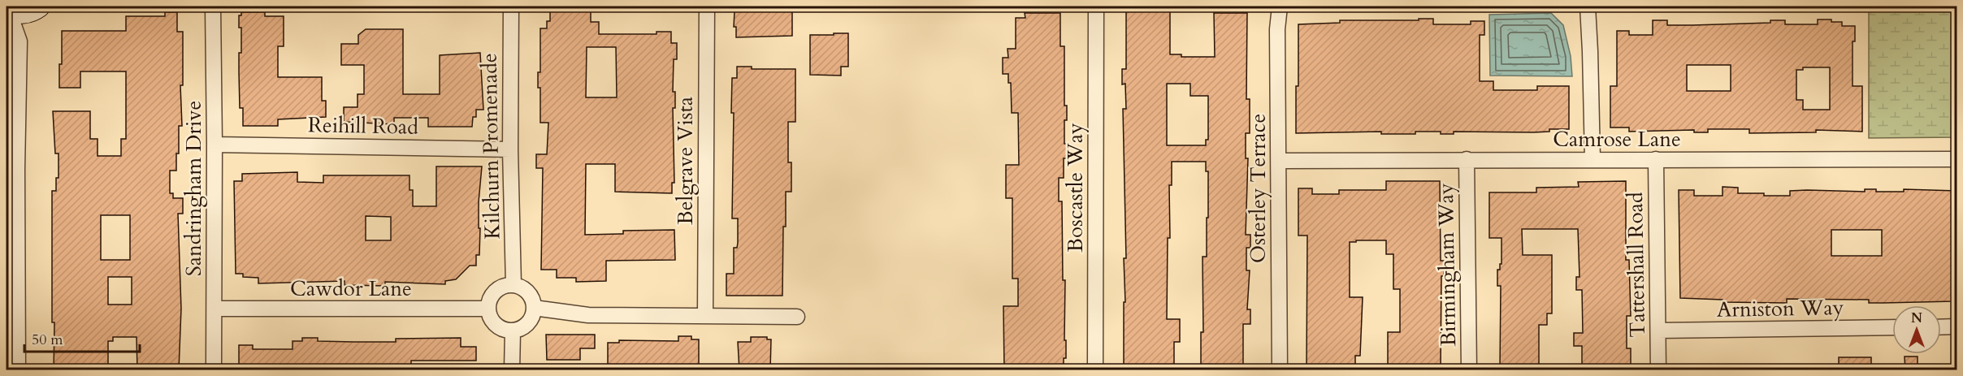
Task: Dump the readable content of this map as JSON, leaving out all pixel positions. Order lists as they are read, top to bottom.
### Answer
{
  "streets": {
    "street": [
      "Reihill Road",
      "Camrose Lane",
      "Kilchurn Promenade",
      "Belgrave Vista",
      "Boscastle Way",
      "Sandringham Drive",
      "Osterley Terrace",
      "Birmingham Way",
      "Tattershall Road",
      "Cawdor Lane",
      "Arniston Way"
    ]
  },
  "crossings": [
    ["Reihill Road", "Kilchurn Promenade"],
    ["Reihill Road", "Sandringham Drive"],
    ["Camrose Lane", "Osterley Terrace"],
    ["Camrose Lane", "Birmingham Way"],
    ["Camrose Lane", "Tattershall Road"],
    ["Kilchurn Promenade", "Cawdor Lane"],
    ["Sandringham Drive", "Cawdor Lane"],
    ["Tattershall Road", "Arniston Way"]
  ],
  "scale_bar": "50 m",
  "north": "top"
}
